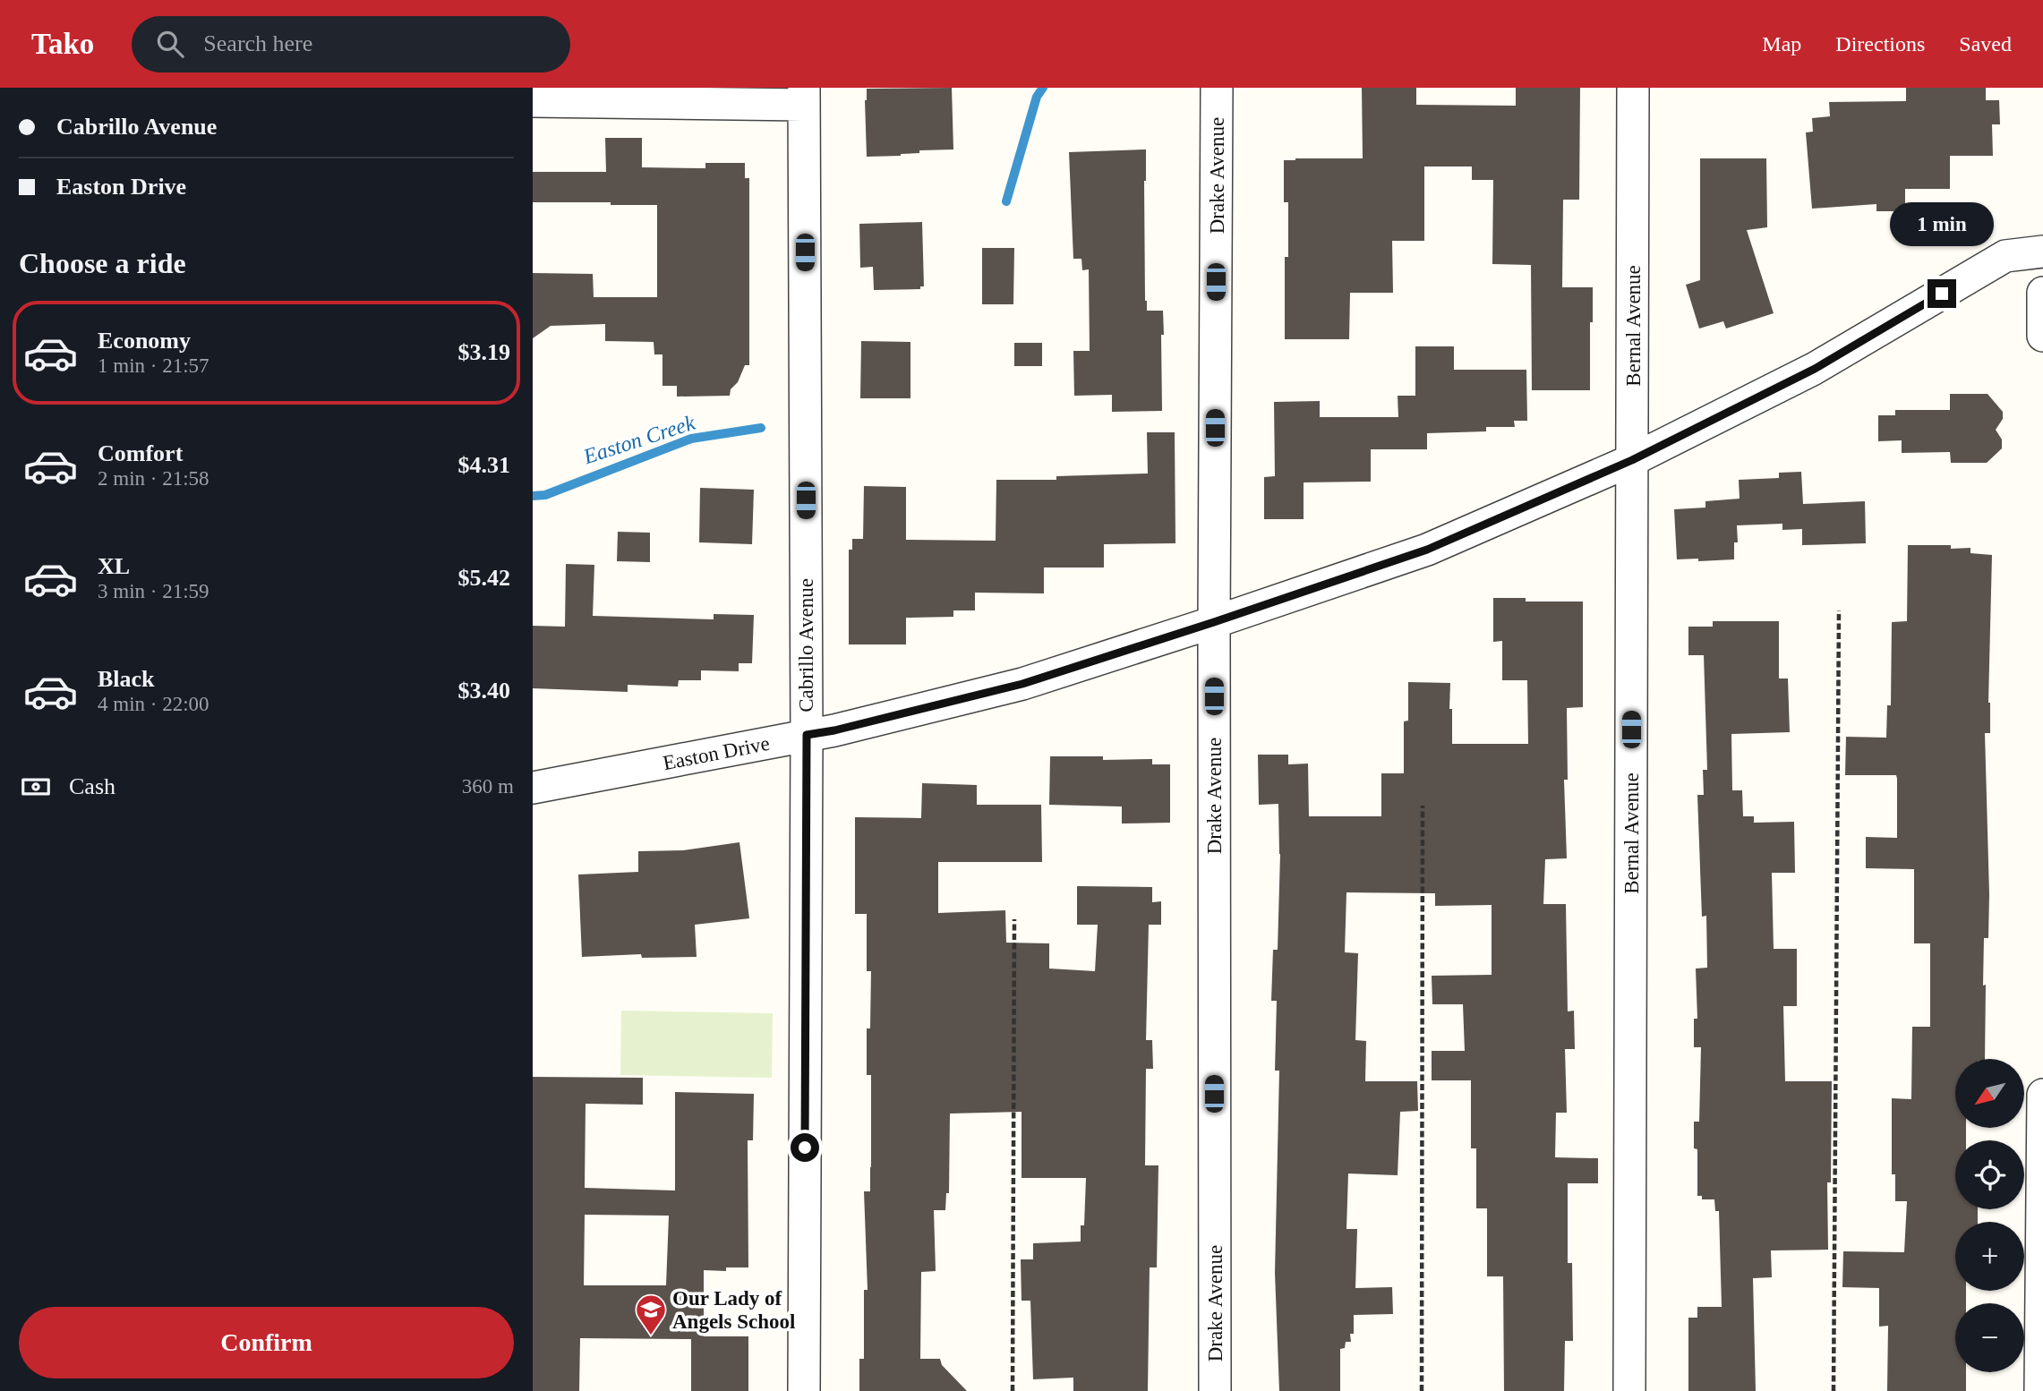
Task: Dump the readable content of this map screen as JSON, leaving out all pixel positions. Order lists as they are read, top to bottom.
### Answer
{
  "streets": {
    "street": [
      "Drake Avenue",
      "Bernal Avenue",
      "Cabrillo Avenue",
      "Easton Drive"
    ]
  },
  "crossings": [
    ["Drake Avenue", "Easton Drive"],
    ["Bernal Avenue", "Easton Drive"],
    ["Cabrillo Avenue", "Easton Drive"]
  ],
  "water": ["Easton Creek"],
  "places": {
    "school or university": ["Our Lady of Angels School"]
  },
  "north": "bottom left",
  "page": {
    "header": "Tako",
    "search": "Search here",
    "nav": ["Map", "Directions", "Saved"],
    "banner": ["Cabrillo Avenue", "Easton Drive"],
    "bubble": "1 min",
    "heading": "Choose a ride",
    "list": [
      {
        "name": "Economy",
        "note": "1 min · 21:57",
        "value": "$3.19"
      },
      {
        "name": "Comfort",
        "note": "2 min · 21:58",
        "value": "$4.31"
      },
      {
        "name": "XL",
        "note": "3 min · 21:59",
        "value": "$5.42"
      },
      {
        "name": "Black",
        "note": "4 min · 22:00",
        "value": "$3.40"
      }
    ],
    "pay": ["Cash", "360 m"],
    "map_buttons": ["+", "−"],
    "buttons": "Confirm"
  }
}
